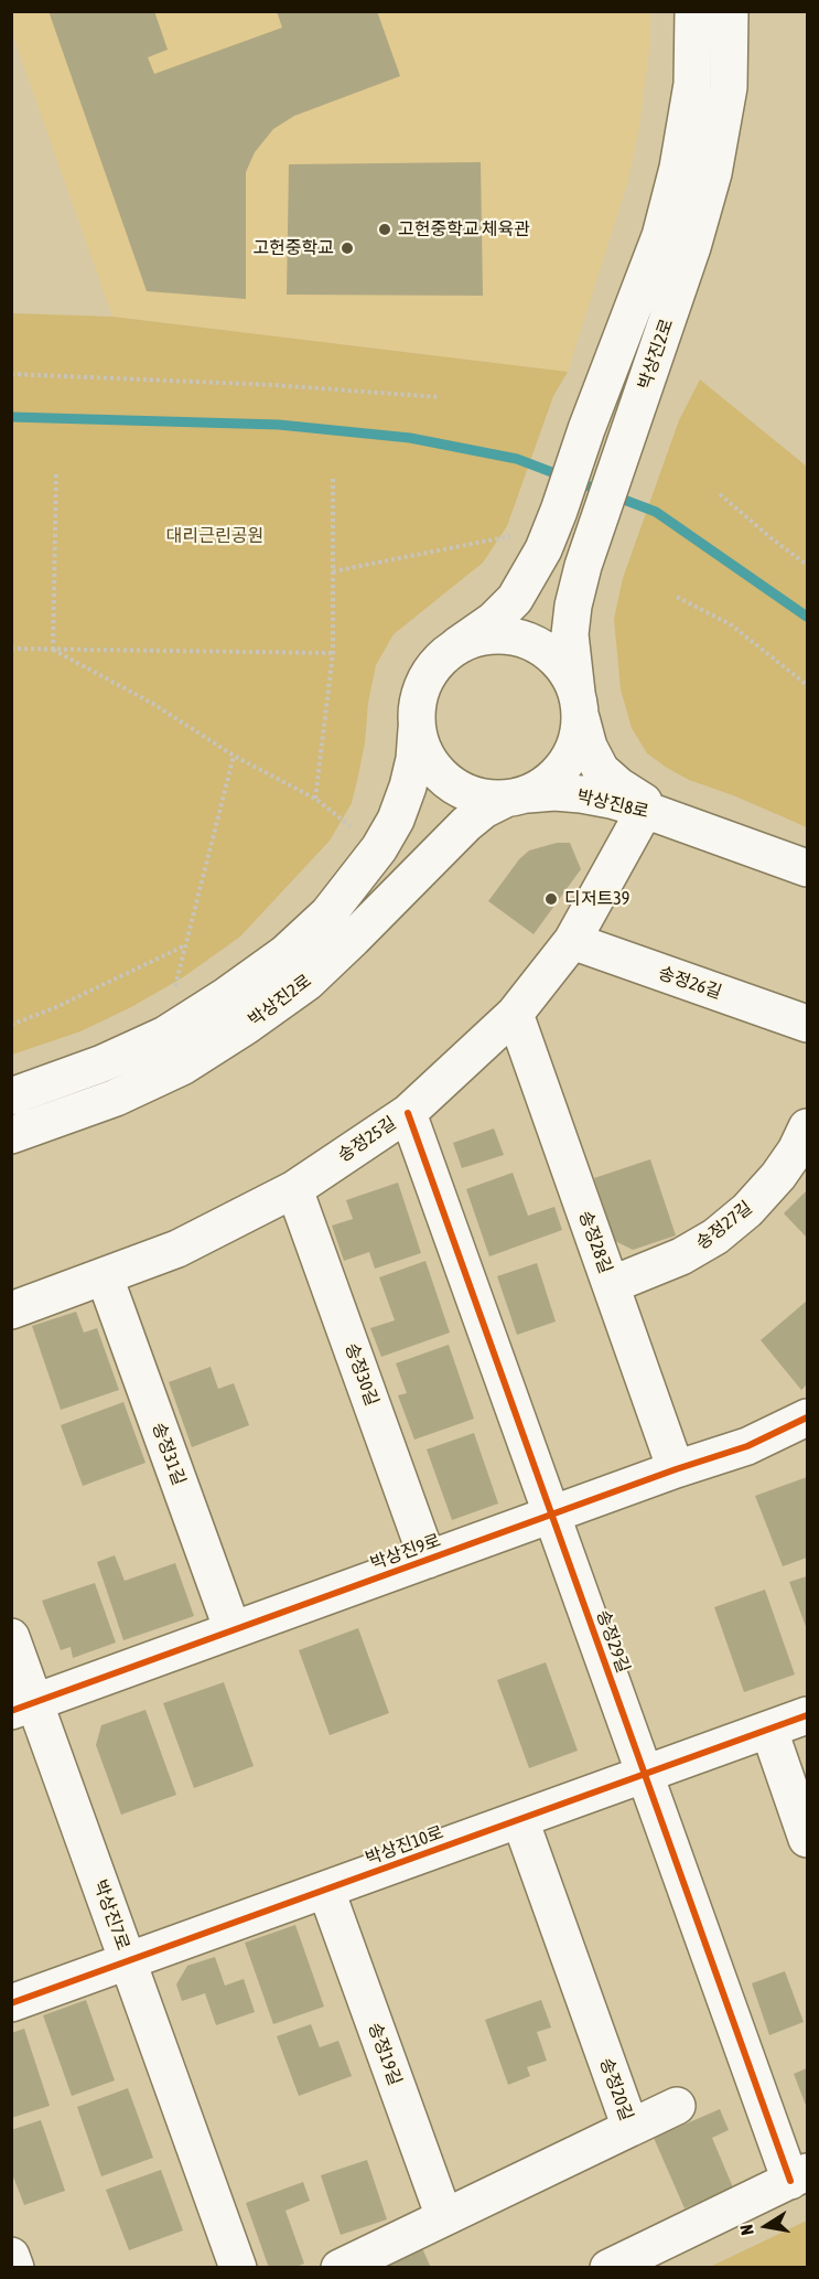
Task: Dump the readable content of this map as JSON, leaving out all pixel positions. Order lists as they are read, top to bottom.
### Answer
{
  "streets": {
    "street": [
      "박상진2로",
      "박상진8로",
      "송정26길",
      "송정25길",
      "송정27길",
      "송정28길",
      "송정30길",
      "송정31길",
      "박상진9로",
      "송정29길",
      "박상진10로",
      "박상진7로",
      "송정19길",
      "송정20길"
    ]
  },
  "crossings": [
    ["박상진2로", "박상진8로"],
    ["박상진8로", "송정25길"],
    ["송정26길", "송정25길"],
    ["송정25길", "송정28길"],
    ["송정25길", "송정30길"],
    ["송정25길", "송정31길"],
    ["송정25길", "송정29길"],
    ["송정27길", "송정28길"],
    ["송정28길", "박상진9로"],
    ["송정30길", "박상진9로"],
    ["송정31길", "박상진9로"],
    ["박상진9로", "송정29길"],
    ["박상진9로", "박상진7로"],
    ["송정29길", "박상진10로"],
    ["박상진10로", "박상진7로"],
    ["박상진10로", "송정19길"],
    ["박상진10로", "송정20길"],
    ["송정19길", "송정20길"]
  ],
  "parks": ["대리근린공원"],
  "places": ["고헌중학교 체육관", "고헌중학교", "디저트39"],
  "north": "left"
}
